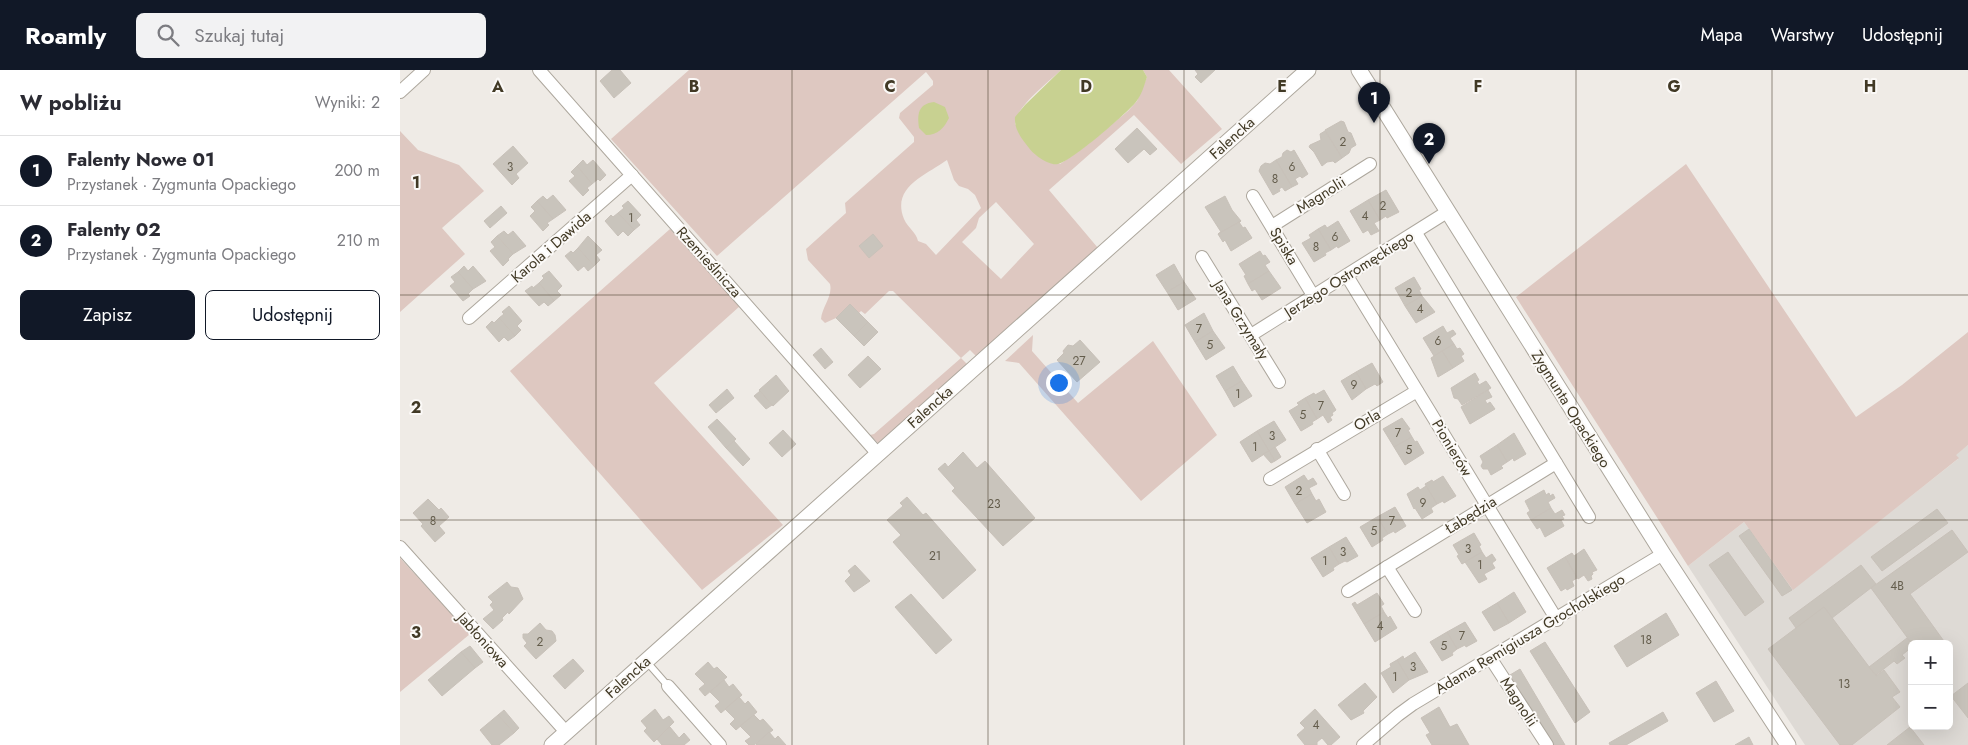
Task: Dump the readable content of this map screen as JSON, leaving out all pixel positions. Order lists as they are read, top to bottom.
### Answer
{
  "streets": {
    "street": [
      "Falencka",
      "Magnolii",
      "Spiska",
      "Karola i Dawida",
      "Rzemieślnicza",
      "Jerzego Ostromęckiego",
      "Jana Grzymały",
      "Zygmunta Opackiego",
      "Orla",
      "Pionierów",
      "Łabędzia",
      "Adama Remigiusza Grocholskiego",
      "Jabłoniowa"
    ]
  },
  "crossings": [
    ["Falencka", "Rzemieślnicza"],
    ["Falencka", "Jabłoniowa"],
    ["Magnolii", "Spiska"],
    ["Magnolii", "Adama Remigiusza Grocholskiego"],
    ["Spiska", "Jerzego Ostromęckiego"],
    ["Karola i Dawida", "Rzemieślnicza"],
    ["Jerzego Ostromęckiego", "Jana Grzymały"],
    ["Jerzego Ostromęckiego", "Zygmunta Opackiego"],
    ["Jerzego Ostromęckiego", "Pionierów"],
    ["Zygmunta Opackiego", "Adama Remigiusza Grocholskiego"],
    ["Orla", "Pionierów"],
    ["Pionierów", "Łabędzia"],
    ["Pionierów", "Adama Remigiusza Grocholskiego"]
  ],
  "house_numbers": [
    "2",
    "3",
    "6",
    "8",
    "2",
    "4",
    "1",
    "6",
    "8",
    "2",
    "4",
    "7",
    "6",
    "5",
    "27",
    "9",
    "1",
    "7",
    "5",
    "7",
    "3",
    "1",
    "5",
    "2",
    "9",
    "23",
    "8",
    "7",
    "5",
    "3",
    "3",
    "21",
    "1",
    "1",
    "4B",
    "4",
    "7",
    "18",
    "2",
    "5",
    "3",
    "1",
    "13",
    "4"
  ],
  "page": {
    "header": "Roamly",
    "search": "Szukaj tutaj",
    "nav": ["Mapa", "Warstwy", "Udostępnij"],
    "heading": ["W pobliżu", "Wyniki: 2"],
    "pins": ["1", "2"],
    "list": [
      {
        "mark": "1",
        "name": "Falenty Nowe 01",
        "note": "Przystanek · Zygmunta Opackiego",
        "value": "200 m"
      },
      {
        "mark": "2",
        "name": "Falenty 02",
        "note": "Przystanek · Zygmunta Opackiego",
        "value": "210 m"
      }
    ],
    "buttons": ["Zapisz", "Udostępnij"],
    "map_buttons": ["+", "−"]
  },
  "grid": {
    "columns": [
      "A",
      "B",
      "C",
      "D",
      "E",
      "F",
      "G",
      "H"
    ],
    "rows": ["1", "2", "3"]
  }
}
